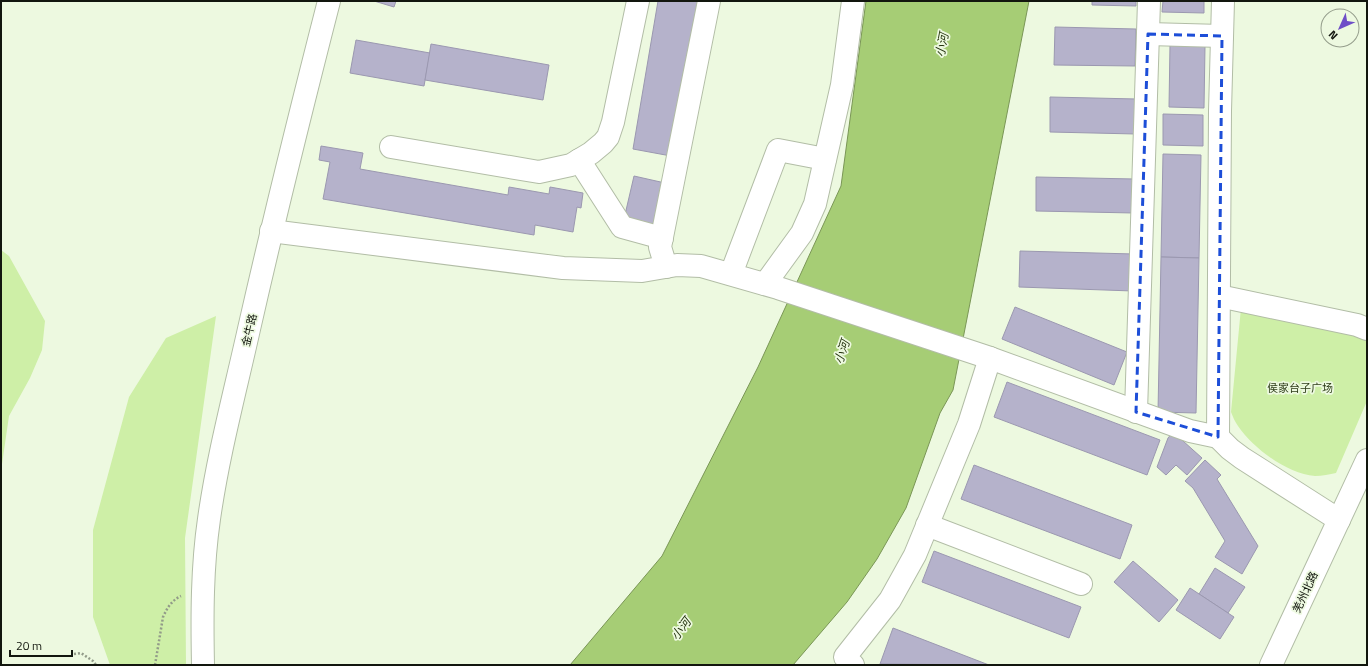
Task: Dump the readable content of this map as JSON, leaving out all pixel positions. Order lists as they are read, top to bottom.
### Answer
{
  "streets": {
    "street": ["金牛路", "羌州北路"]
  },
  "water": ["小河"],
  "parks": ["侯家台子广场"],
  "scale_bar": "20 m",
  "north": "bottom left"
}
